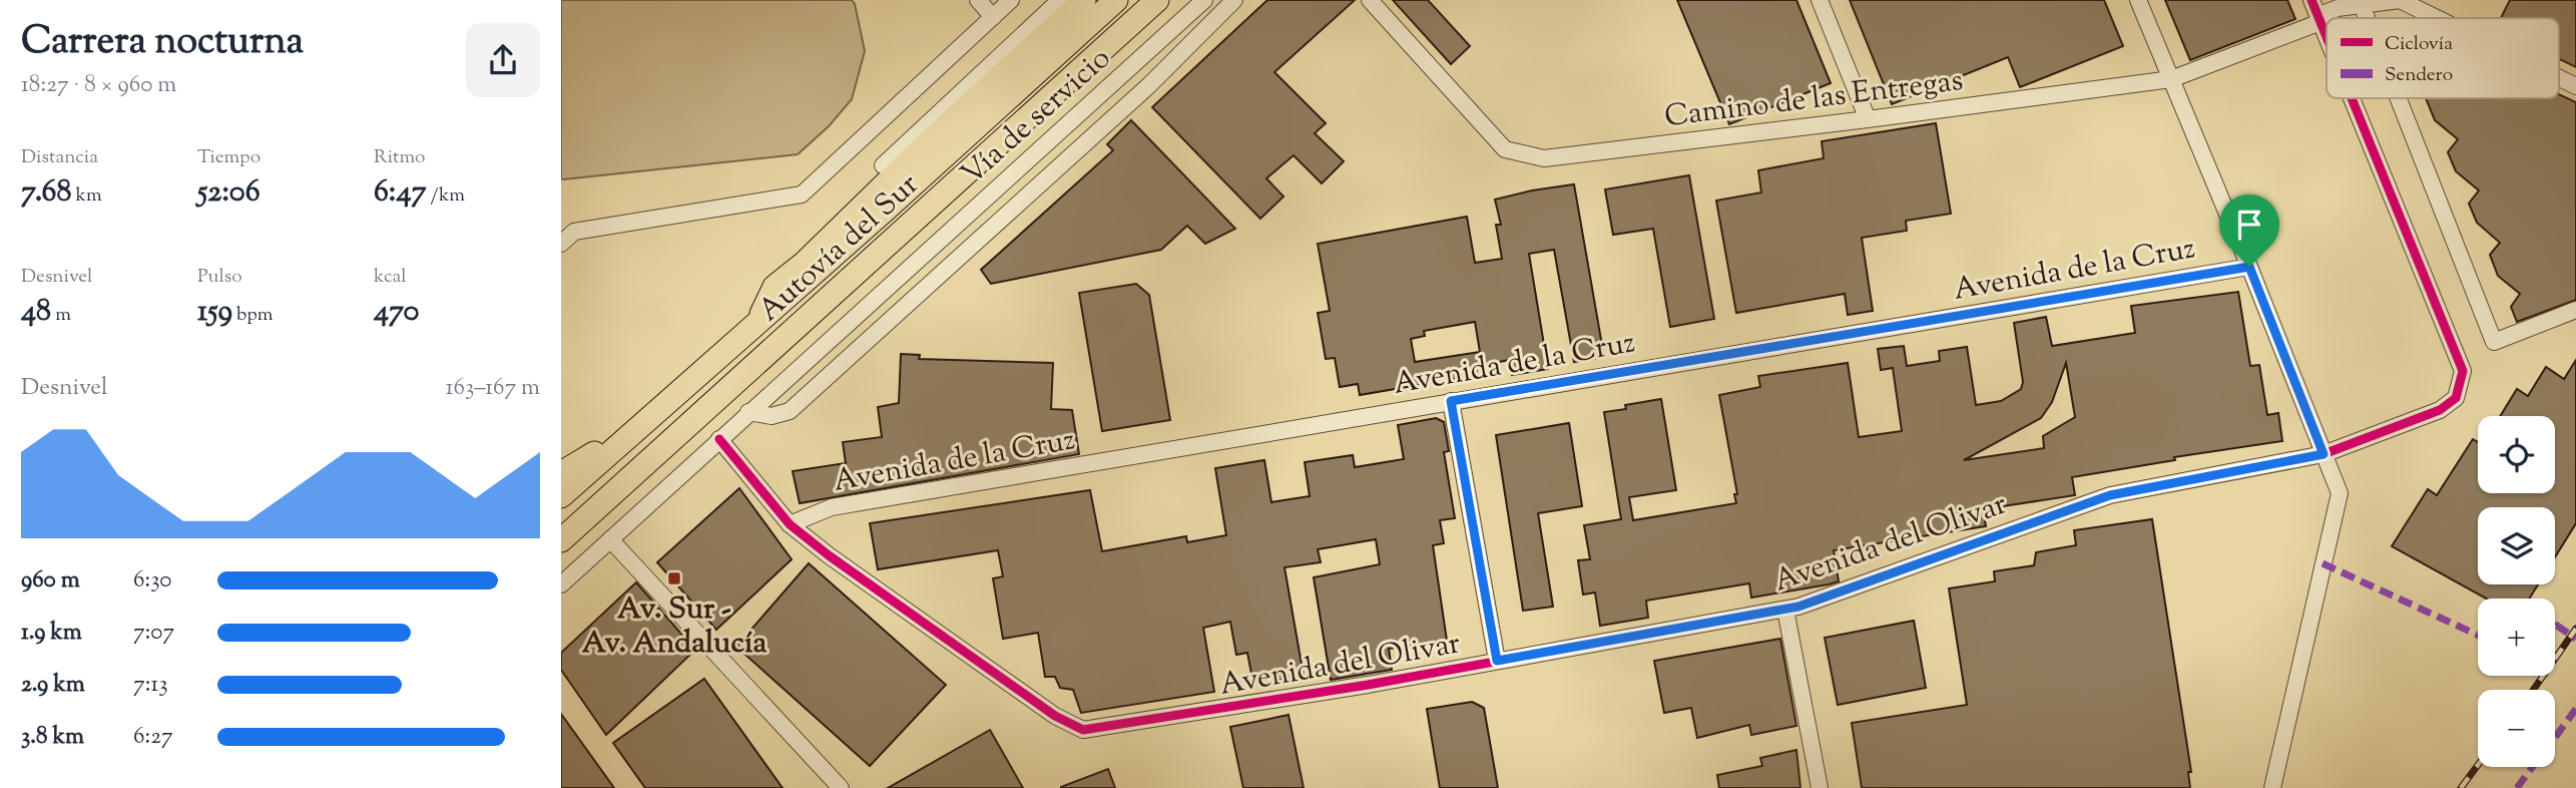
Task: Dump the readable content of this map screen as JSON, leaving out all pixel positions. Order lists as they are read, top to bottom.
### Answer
{
  "streets": {
    "highway": ["Autovía del Sur"],
    "street": [
      "Camino de las Entregas",
      "Vía de servicio",
      "Avenida de la Cruz",
      "Avenida del Olivar"
    ]
  },
  "crossings": [
    ["Camino de las Entregas", "Avenida del Olivar"],
    ["Vía de servicio", "Avenida del Olivar"],
    ["Avenida de la Cruz", "Avenida del Olivar"]
  ],
  "places": {
    "transit": ["Av. Sur - Av. Andalucía"]
  },
  "legend": ["Ciclovía", "Sendero"],
  "page": {
    "heading": ["Carrera nocturna", "18:27 · 8 × 960 m"],
    "stats": [
      ["Distancia", "7.68 km"],
      ["Tiempo", "52:06"],
      ["Ritmo", "6:47 /km"],
      ["Desnivel", "48 m"],
      ["Pulso", "159 bpm"],
      ["kcal", "470"]
    ],
    "chart": ["Desnivel", "163–167 m"],
    "map_buttons": ["+", "−"],
    "list": [
      {
        "name": "960 m",
        "note": "6:30"
      },
      {
        "name": "1.9 km",
        "note": "7:07"
      },
      {
        "name": "2.9 km",
        "note": "7:13"
      },
      {
        "name": "3.8 km",
        "note": "6:27"
      }
    ]
  }
}
